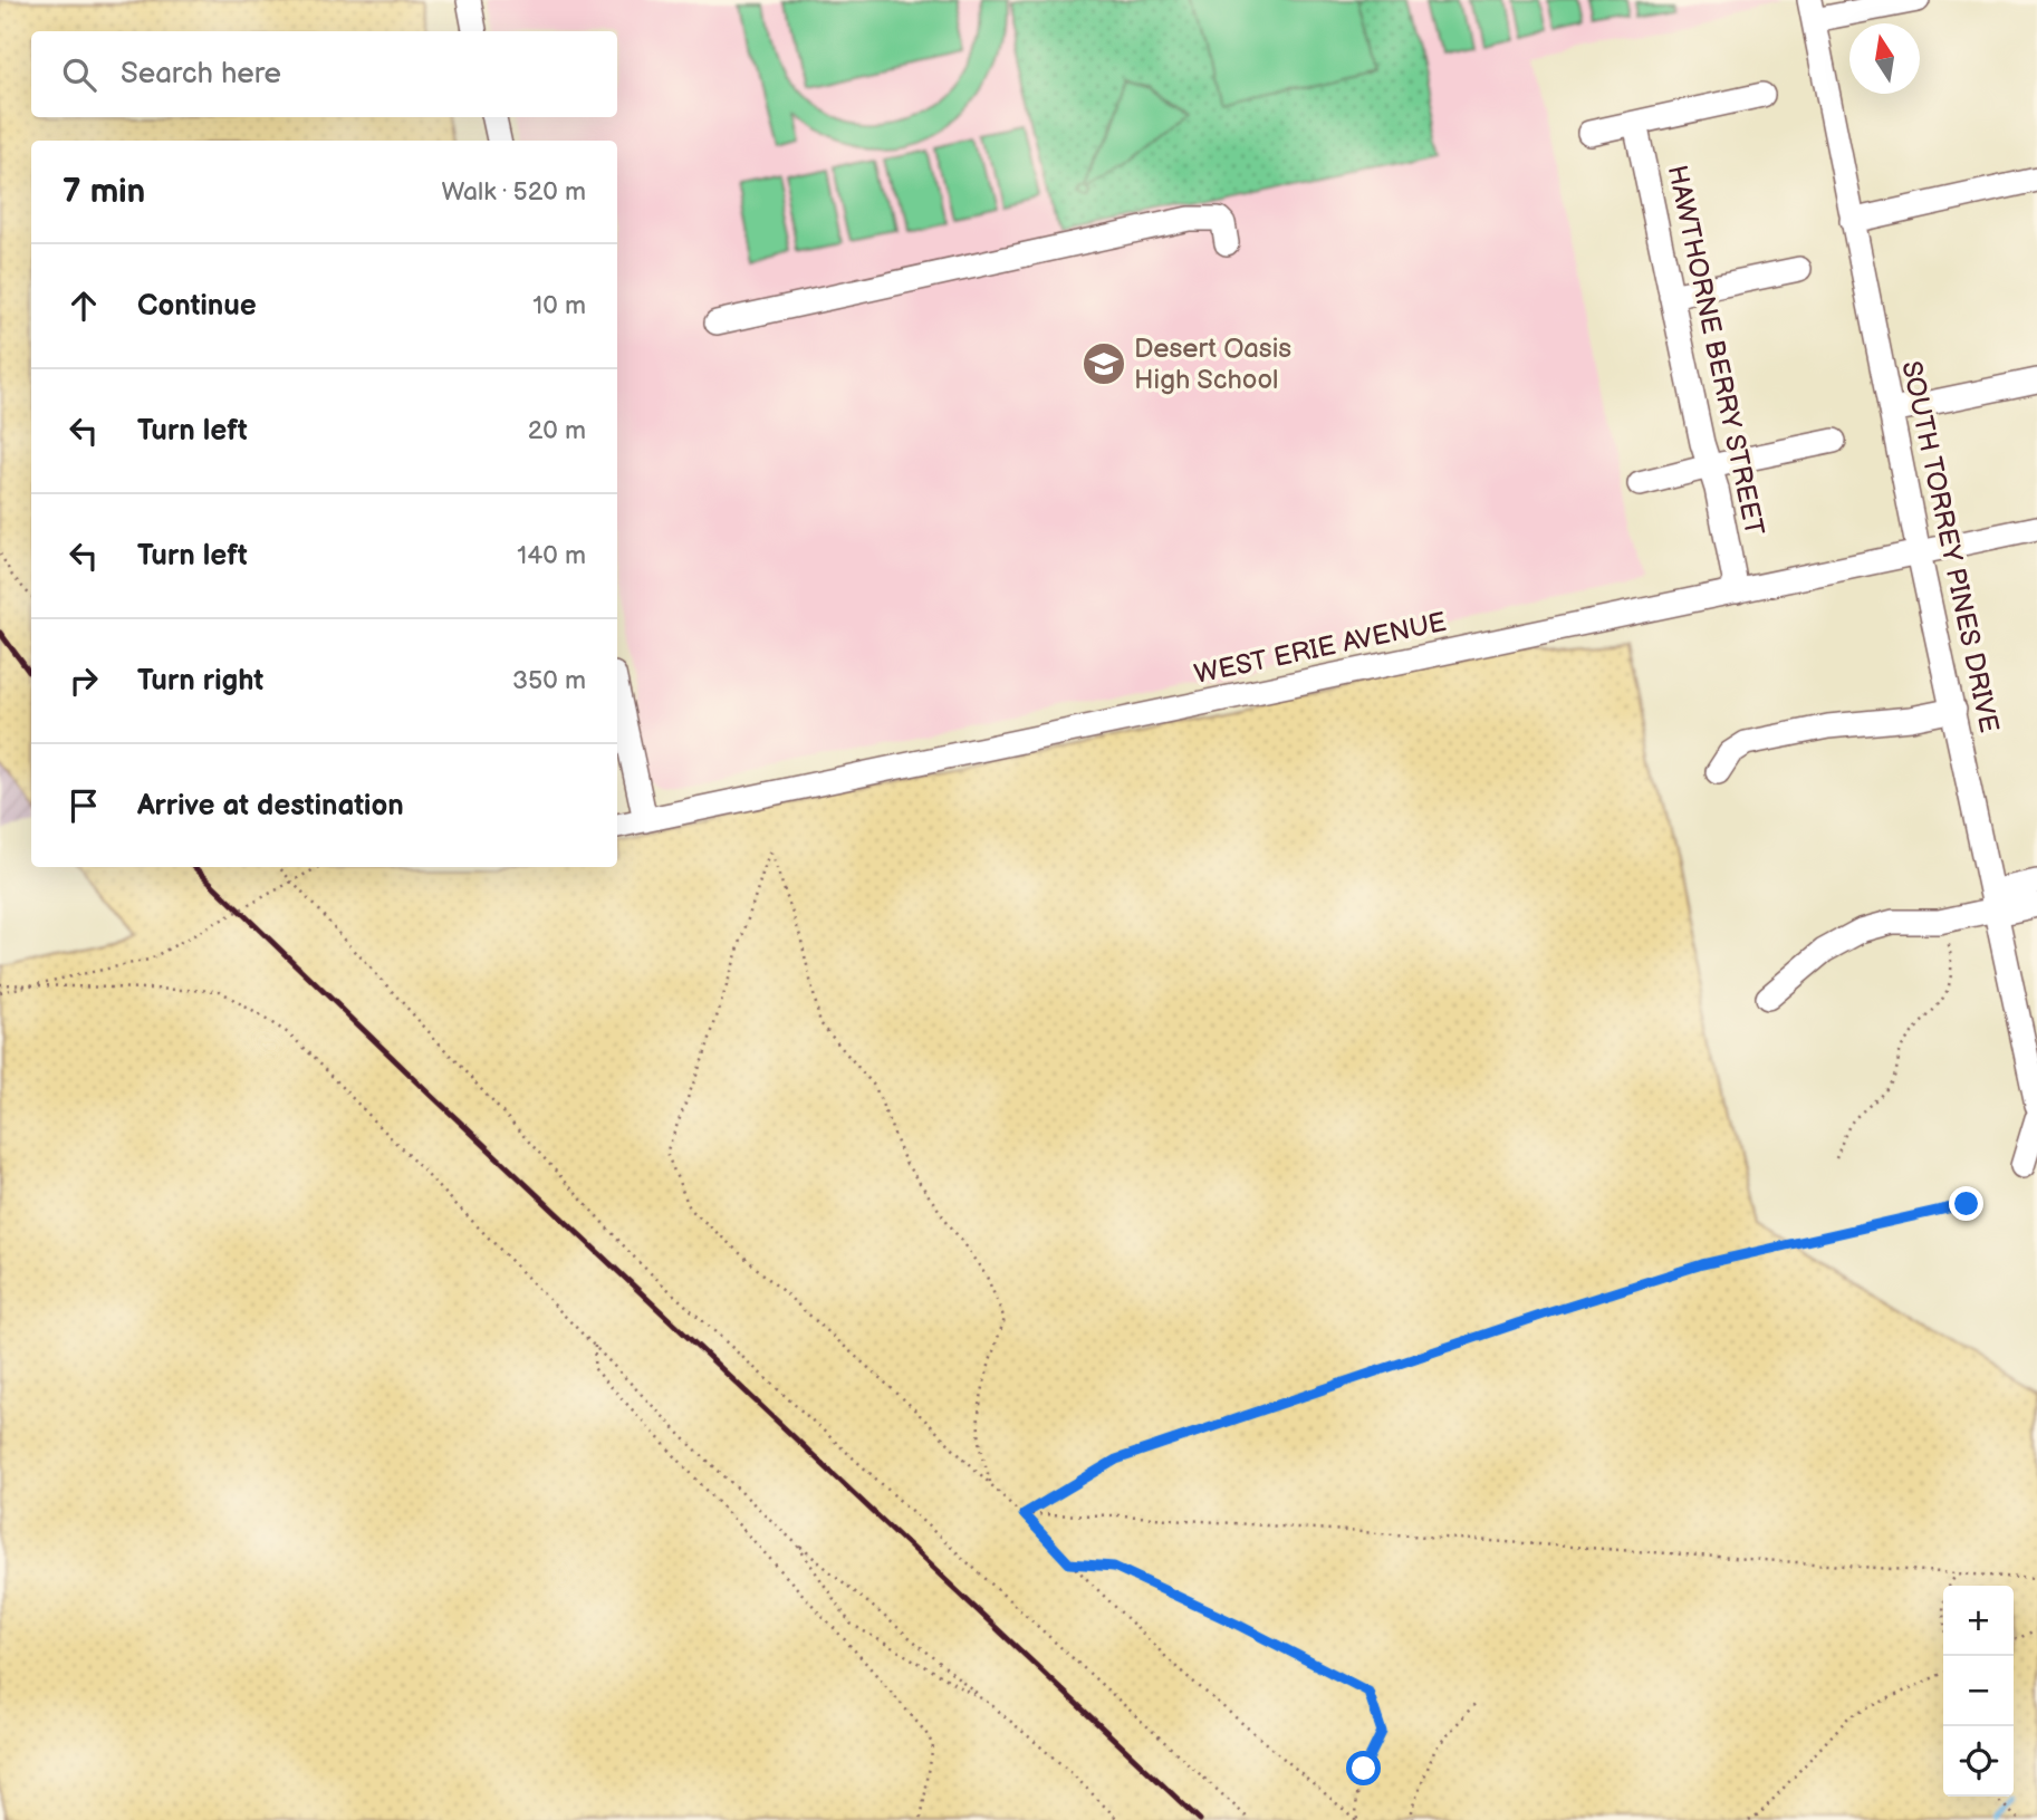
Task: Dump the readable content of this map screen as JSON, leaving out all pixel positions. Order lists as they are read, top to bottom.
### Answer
{
  "streets": {
    "street": ["HAWTHORNE BERRY STREET", "SOUTH TORREY PINES DRIVE", "WEST ERIE AVENUE"]
  },
  "crossings": [
    ["HAWTHORNE BERRY STREET", "WEST ERIE AVENUE"],
    ["SOUTH TORREY PINES DRIVE", "WEST ERIE AVENUE"]
  ],
  "places": {
    "school or university": ["Desert Oasis High School"]
  },
  "north": "top",
  "page": {
    "search": "Search here",
    "heading": ["7 min", "Walk · 520 m"],
    "list": [
      ["Continue", "10 m"],
      ["Turn left", "20 m"],
      ["Turn left", "140 m"],
      ["Turn right", "350 m"],
      "Arrive at destination"
    ],
    "map_buttons": ["+", "−"]
  }
}
